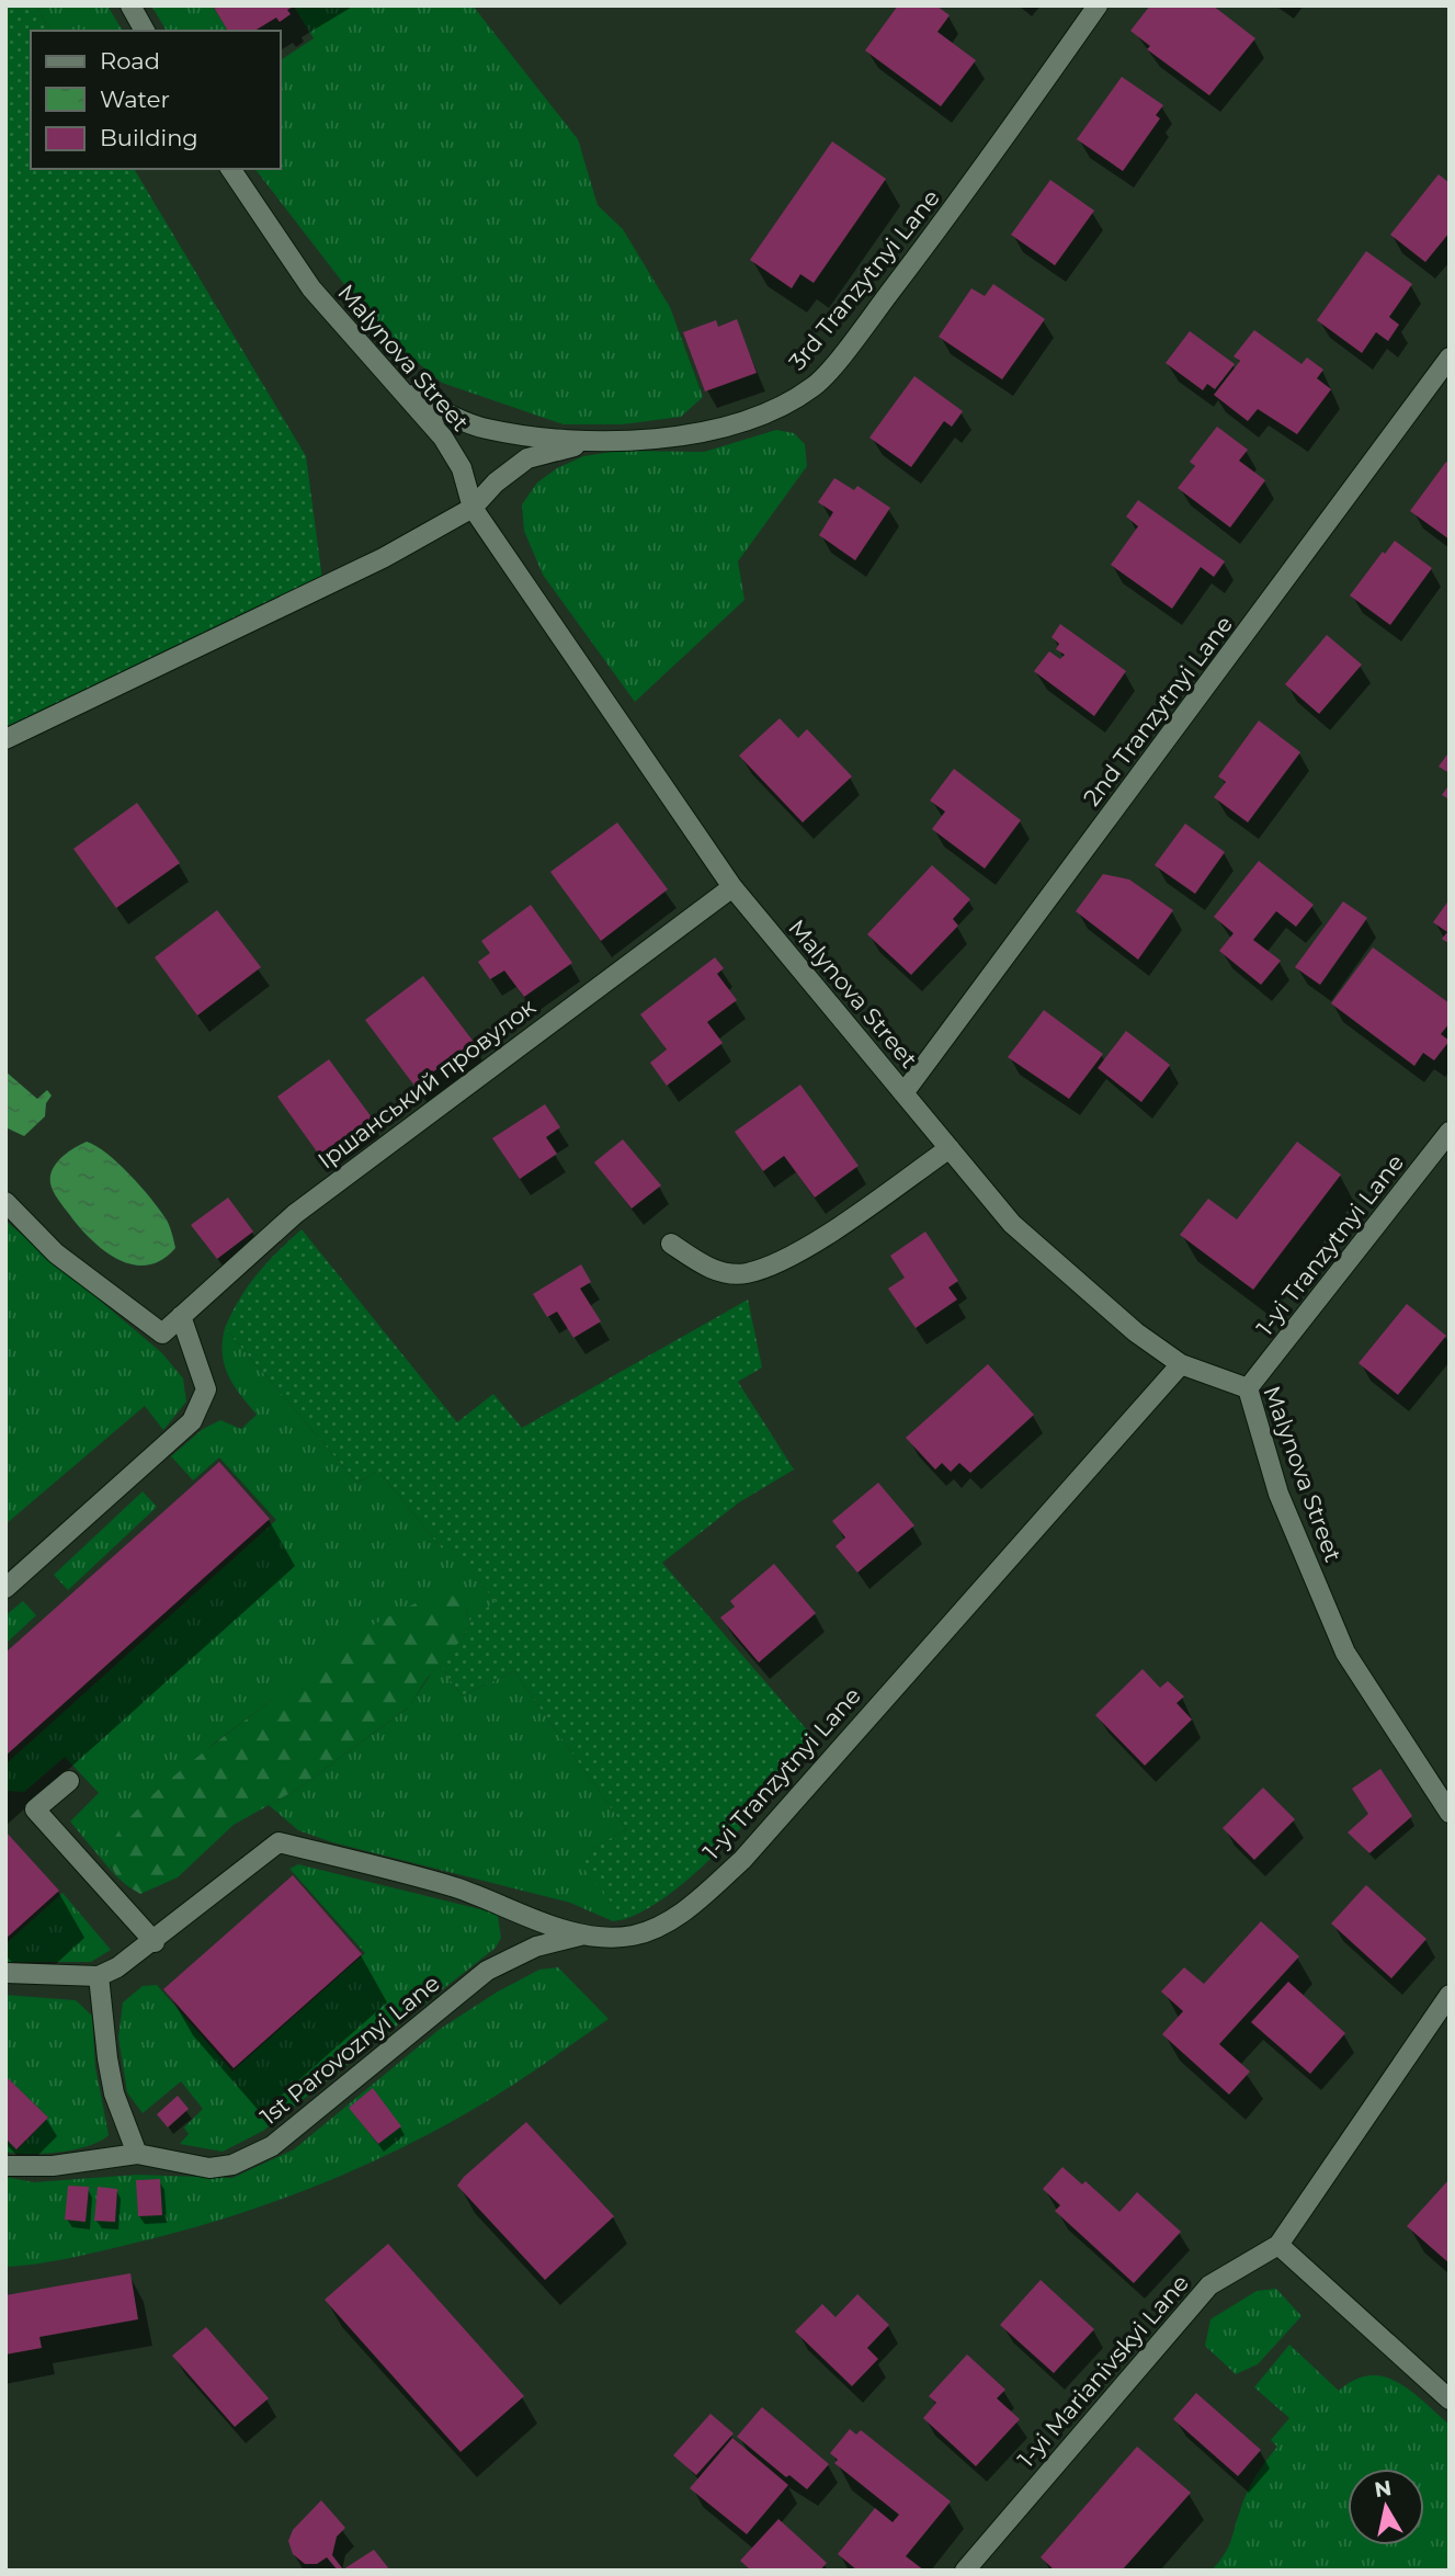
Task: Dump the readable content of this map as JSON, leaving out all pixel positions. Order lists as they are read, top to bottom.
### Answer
{
  "streets": {
    "street": [
      "3rd Tranzytnyi Lane",
      "Malynova Street",
      "2nd Tranzytnyi Lane",
      "Іршанський провулок",
      "1-yi Tranzytnyi Lane",
      "1st Parovoznyi Lane",
      "1-yi Marianivskyi Lane"
    ]
  },
  "crossings": [
    ["3rd Tranzytnyi Lane", "Malynova Street"],
    ["Malynova Street", "2nd Tranzytnyi Lane"],
    ["Malynova Street", "Іршанський провулок"],
    ["Malynova Street", "1-yi Tranzytnyi Lane"],
    ["1-yi Tranzytnyi Lane", "1st Parovoznyi Lane"]
  ],
  "legend": ["Road", "Water", "Building"],
  "north": "top"
}
